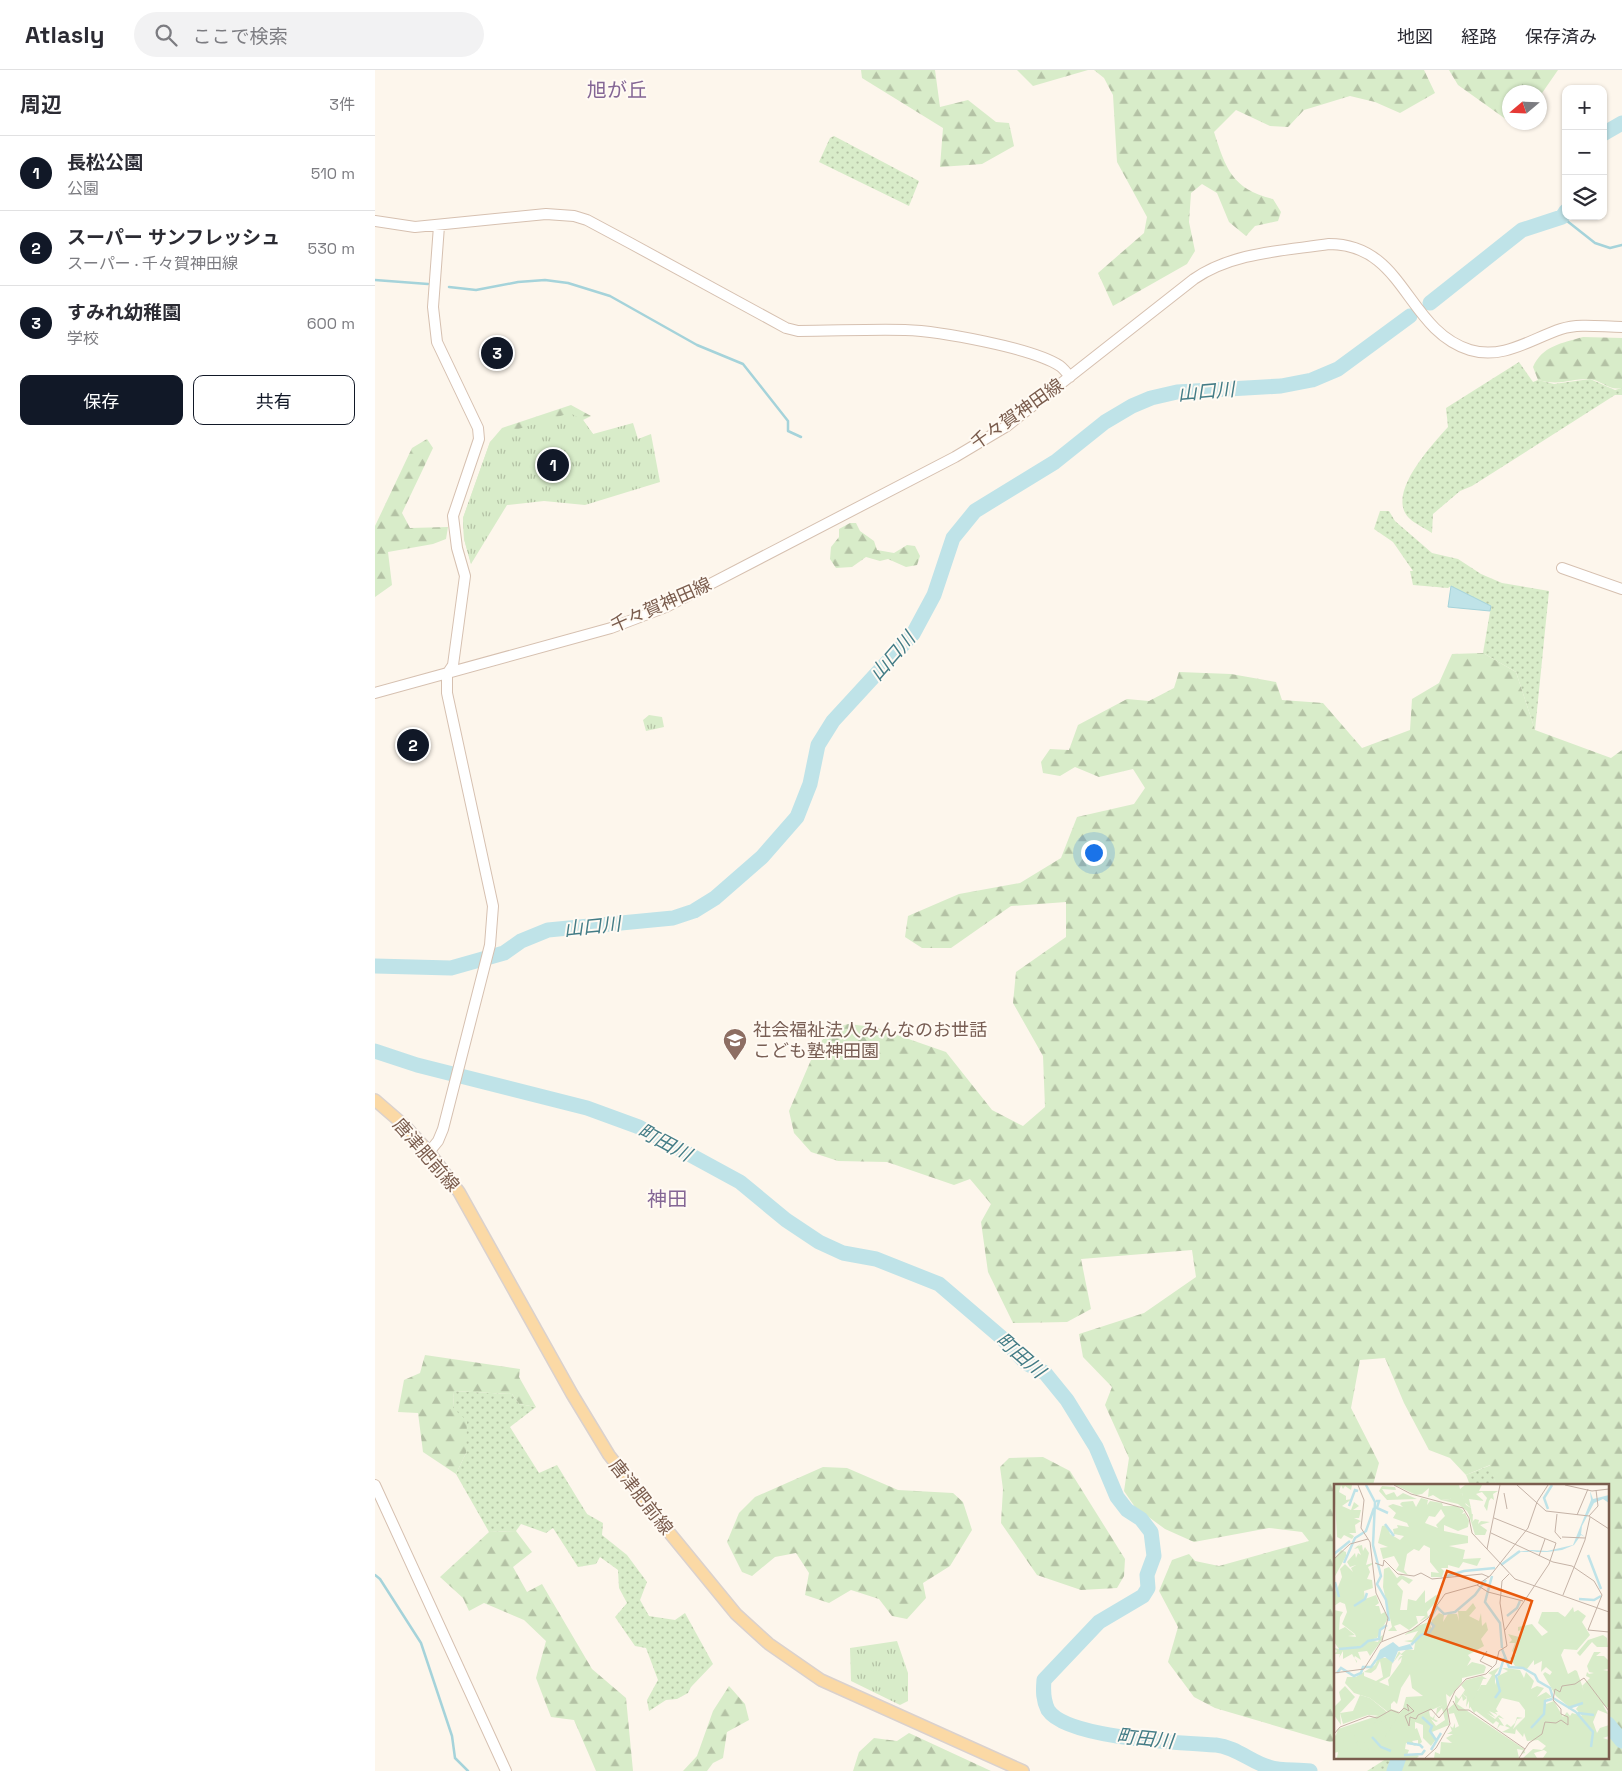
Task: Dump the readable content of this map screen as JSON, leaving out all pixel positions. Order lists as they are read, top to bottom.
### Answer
{
  "streets": {
    "main road": ["唐津肥前線"],
    "street": ["千々賀神田線"]
  },
  "districts": ["旭が丘", "神田"],
  "water": ["山口川", "町田川"],
  "places": {
    "school or university": ["社会福祉法人みんなのお世話 こども塾神田園"]
  },
  "north": "left",
  "page": {
    "header": "Atlasly",
    "search": "ここで検索",
    "nav": ["地図", "経路", "保存済み"],
    "heading": ["周辺", "3件"],
    "map_buttons": ["+", "−"],
    "list": [
      {
        "mark": "1",
        "name": "長松公園",
        "note": "公園",
        "value": "510 m"
      },
      {
        "mark": "2",
        "name": "スーパー サンフレッシュ",
        "note": "スーパー · 千々賀神田線",
        "value": "530 m"
      },
      {
        "mark": "3",
        "name": "すみれ幼稚園",
        "note": "学校",
        "value": "600 m"
      }
    ],
    "pins": ["3", "1", "2"],
    "buttons": ["保存", "共有"]
  }
}
